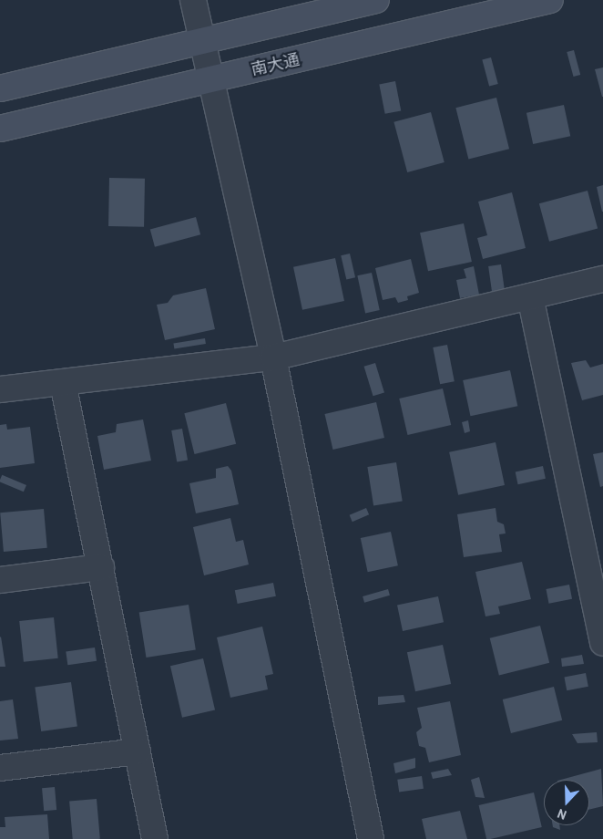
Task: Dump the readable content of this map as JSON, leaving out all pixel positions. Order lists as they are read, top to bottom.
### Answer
{
  "streets": {
    "street": ["南大通"]
  },
  "north": "bottom"
}
